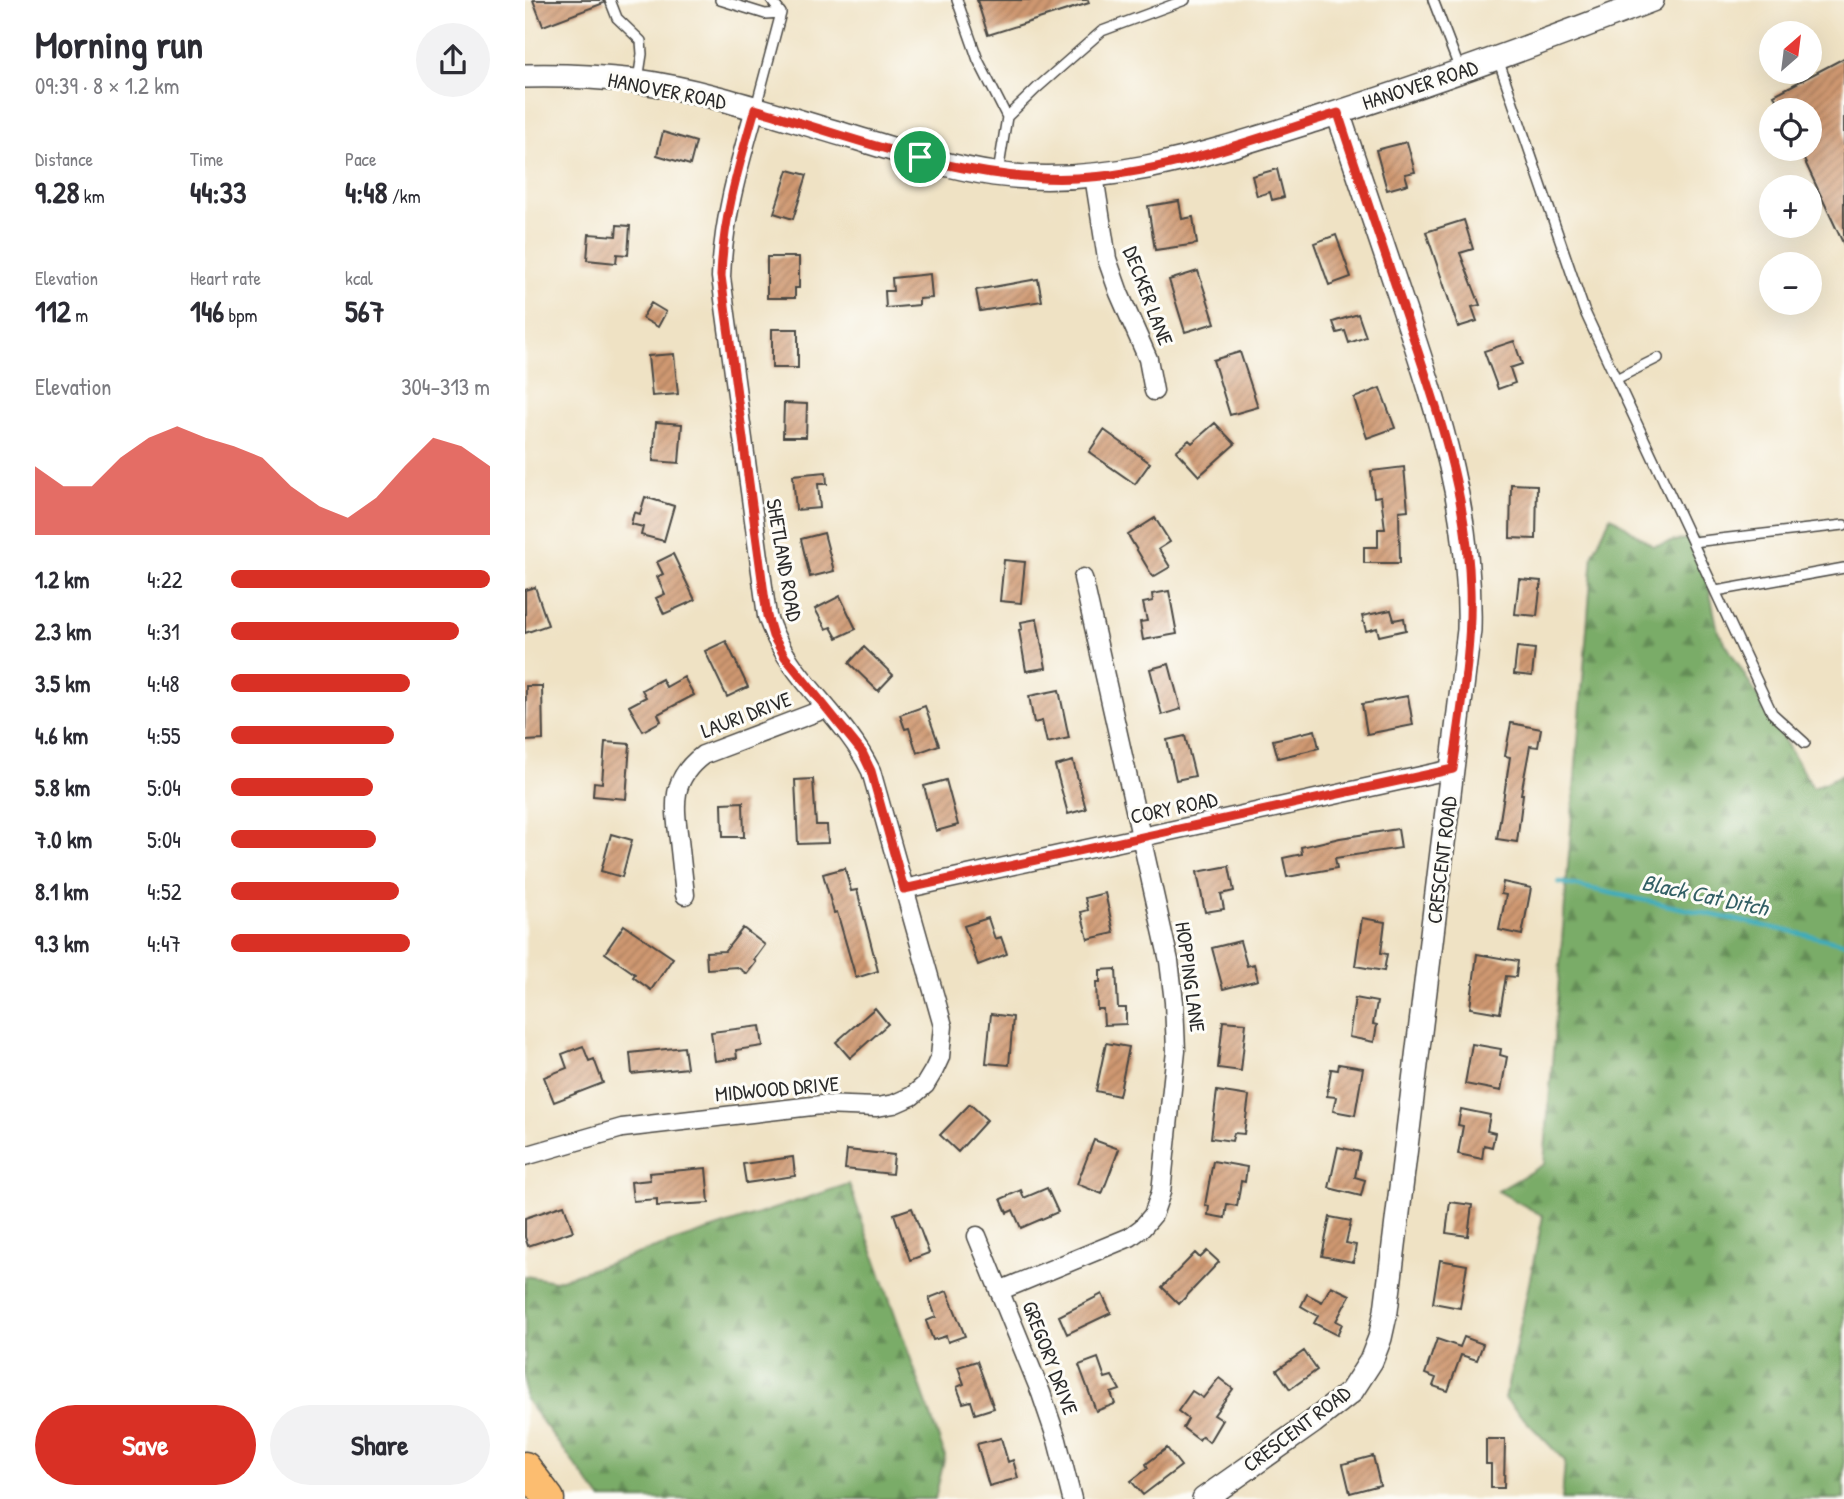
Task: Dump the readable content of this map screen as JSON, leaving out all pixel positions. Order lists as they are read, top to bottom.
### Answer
{
  "streets": {
    "street": [
      "HANOVER ROAD",
      "DECKER LANE",
      "SHETLAND ROAD",
      "LAURI DRIVE",
      "CORY ROAD",
      "CRESCENT ROAD",
      "HOPPING LANE",
      "MIDWOOD DRIVE",
      "GREGORY DRIVE"
    ]
  },
  "crossings": [
    ["HANOVER ROAD", "DECKER LANE"],
    ["HANOVER ROAD", "SHETLAND ROAD"],
    ["HANOVER ROAD", "CRESCENT ROAD"],
    ["SHETLAND ROAD", "LAURI DRIVE"],
    ["SHETLAND ROAD", "CORY ROAD"],
    ["SHETLAND ROAD", "MIDWOOD DRIVE"],
    ["CORY ROAD", "CRESCENT ROAD"],
    ["CORY ROAD", "HOPPING LANE"],
    ["HOPPING LANE", "GREGORY DRIVE"]
  ],
  "water": ["Black Cat Ditch"],
  "north": "top right",
  "page": {
    "heading": ["Morning run", "09:39 · 8 × 1.2 km"],
    "map_buttons": ["+", "−"],
    "stats": [
      ["Distance", "9.28 km"],
      ["Time", "44:33"],
      ["Pace", "4:48 /km"],
      ["Elevation", "112 m"],
      ["Heart rate", "146 bpm"],
      ["kcal", "567"]
    ],
    "chart": ["Elevation", "304–313 m"],
    "list": [
      {
        "name": "1.2 km",
        "note": "4:22"
      },
      {
        "name": "2.3 km",
        "note": "4:31"
      },
      {
        "name": "3.5 km",
        "note": "4:48"
      },
      {
        "name": "4.6 km",
        "note": "4:55"
      },
      {
        "name": "5.8 km",
        "note": "5:04"
      },
      {
        "name": "7.0 km",
        "note": "5:04"
      },
      {
        "name": "8.1 km",
        "note": "4:52"
      },
      {
        "name": "9.3 km",
        "note": "4:47"
      }
    ],
    "buttons": ["Save", "Share"]
  }
}
